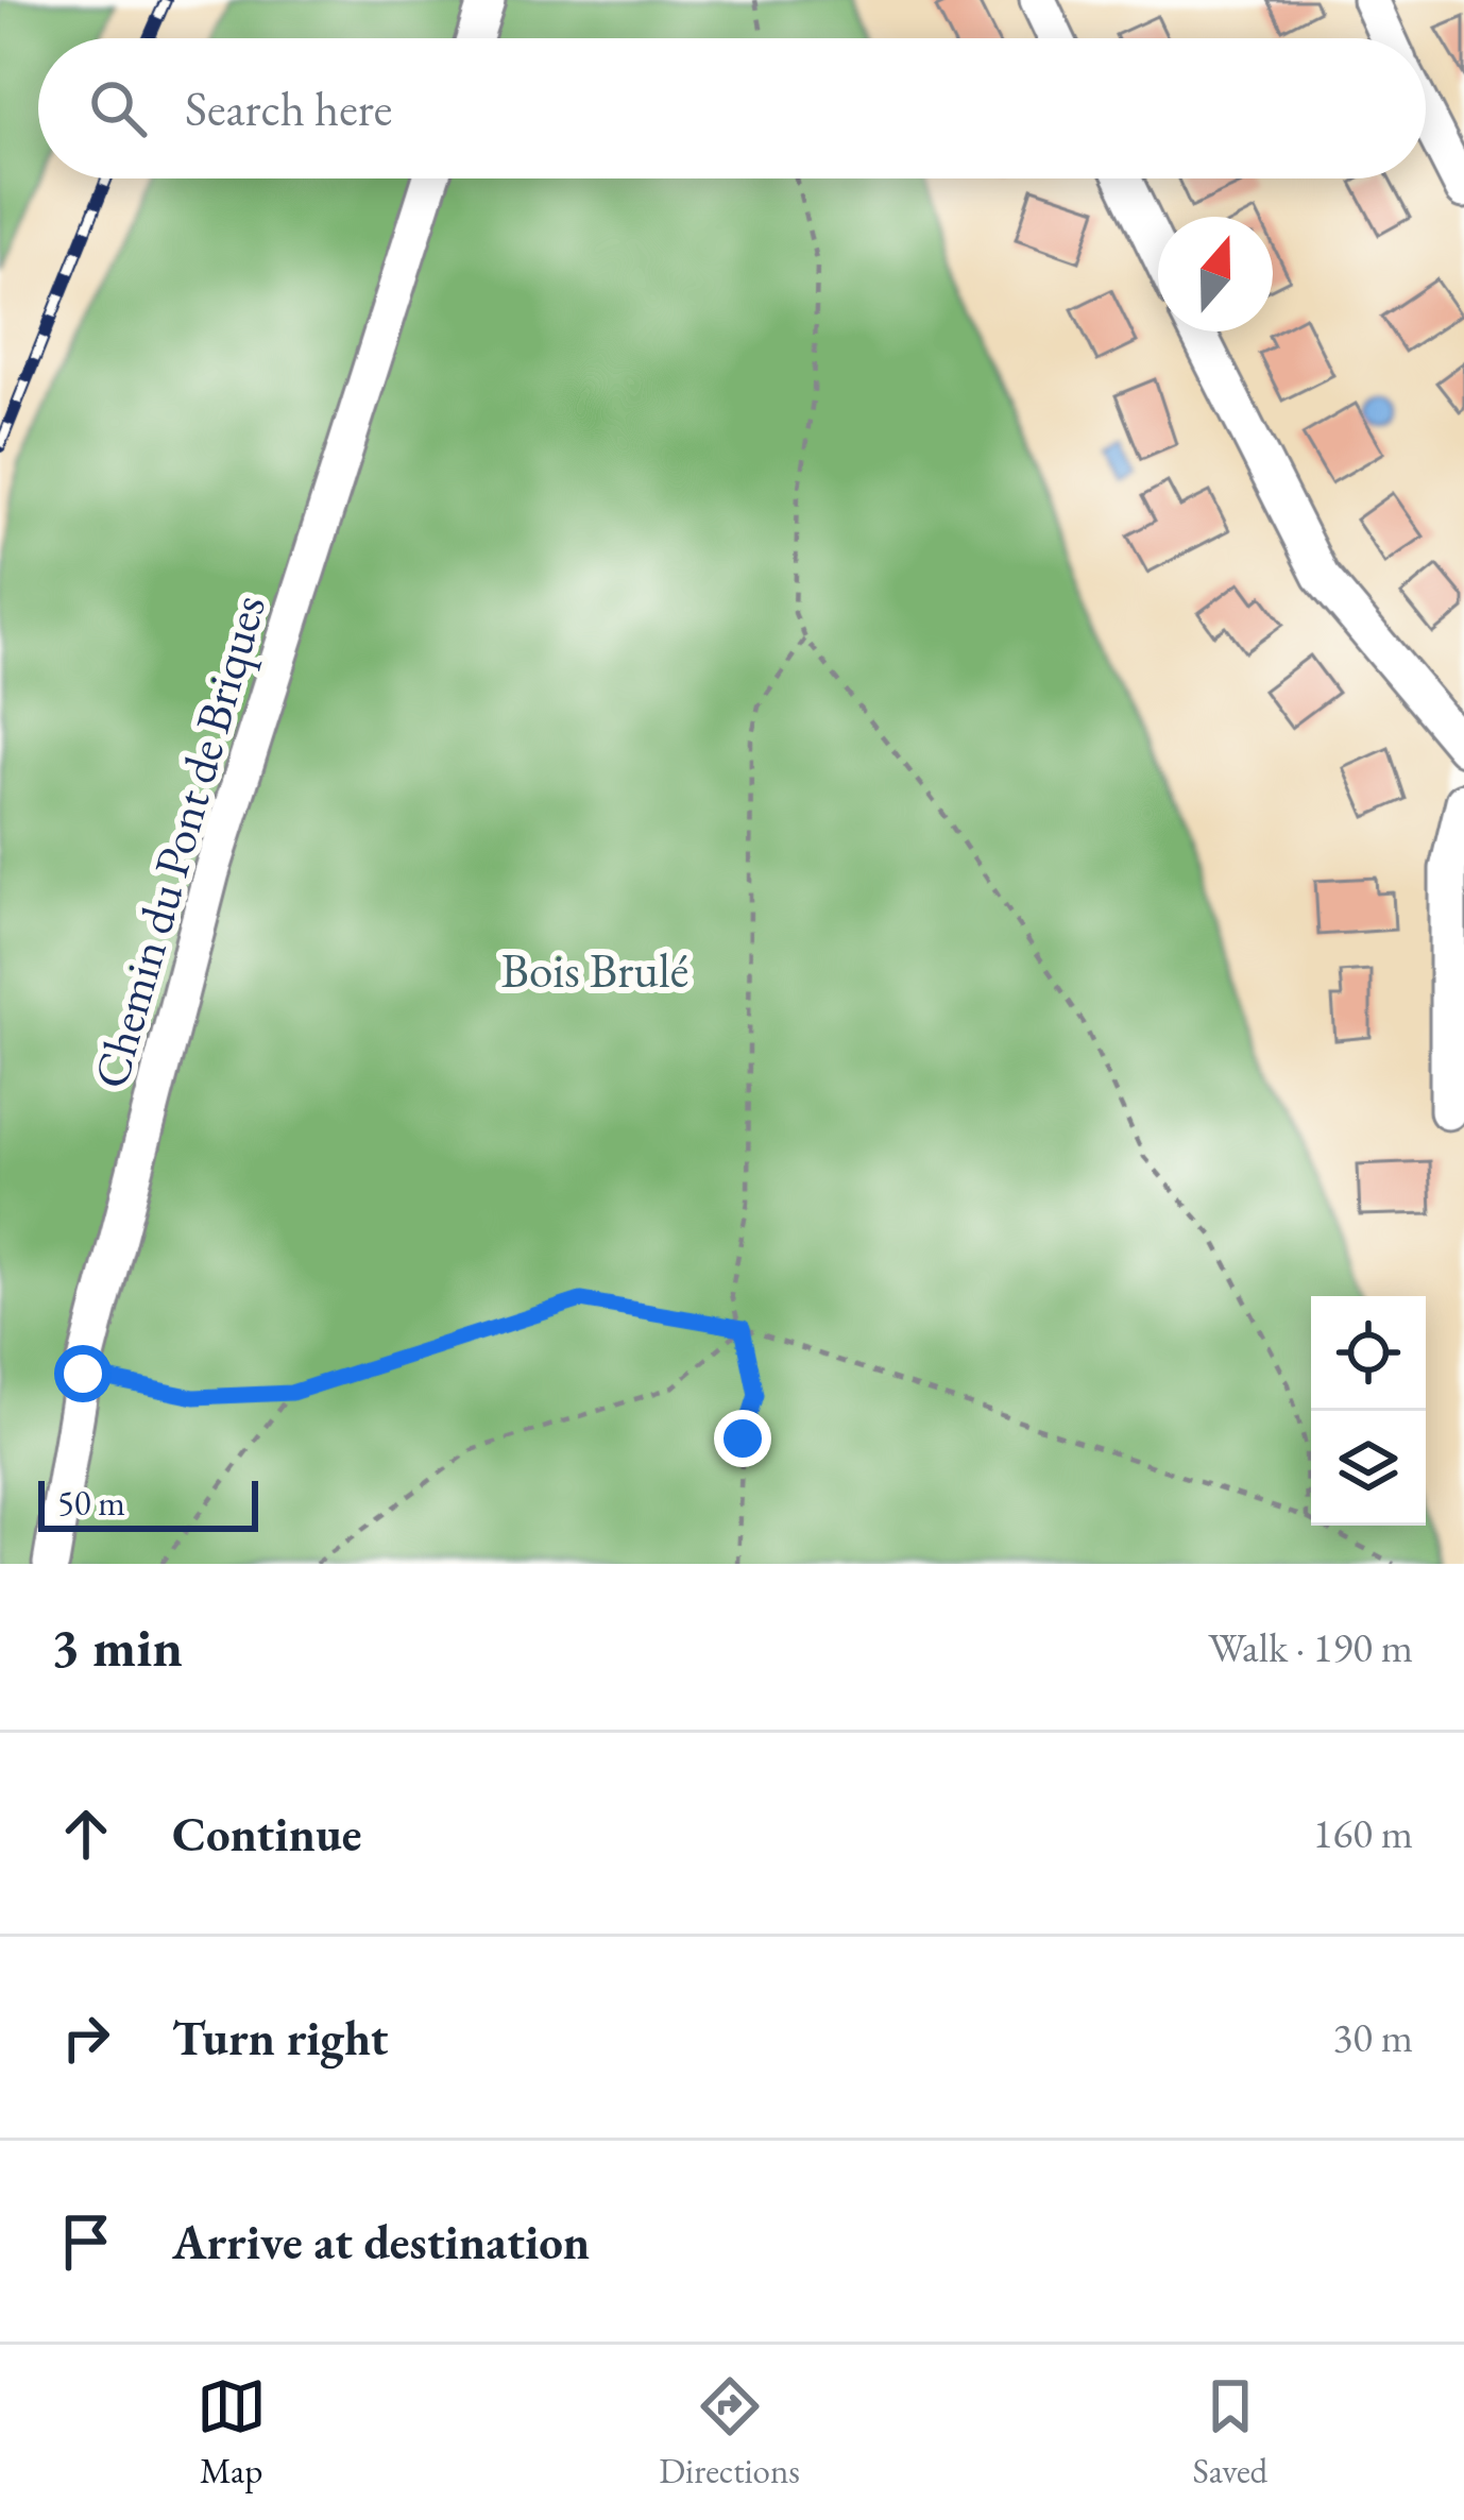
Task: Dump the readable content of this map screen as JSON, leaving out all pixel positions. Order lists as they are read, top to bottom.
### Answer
{
  "streets": {
    "street": ["Chemin du Pont de Briques"]
  },
  "parks": ["Bois Brulé"],
  "scale_bar": "50 m",
  "north": "top",
  "page": {
    "search": "Search here",
    "scale": "50 m",
    "heading": ["3 min", "Walk · 190 m"],
    "list": [
      ["Continue", "160 m"],
      ["Turn right", "30 m"],
      "Arrive at destination"
    ],
    "nav": ["Map", "Directions", "Saved"]
  }
}
